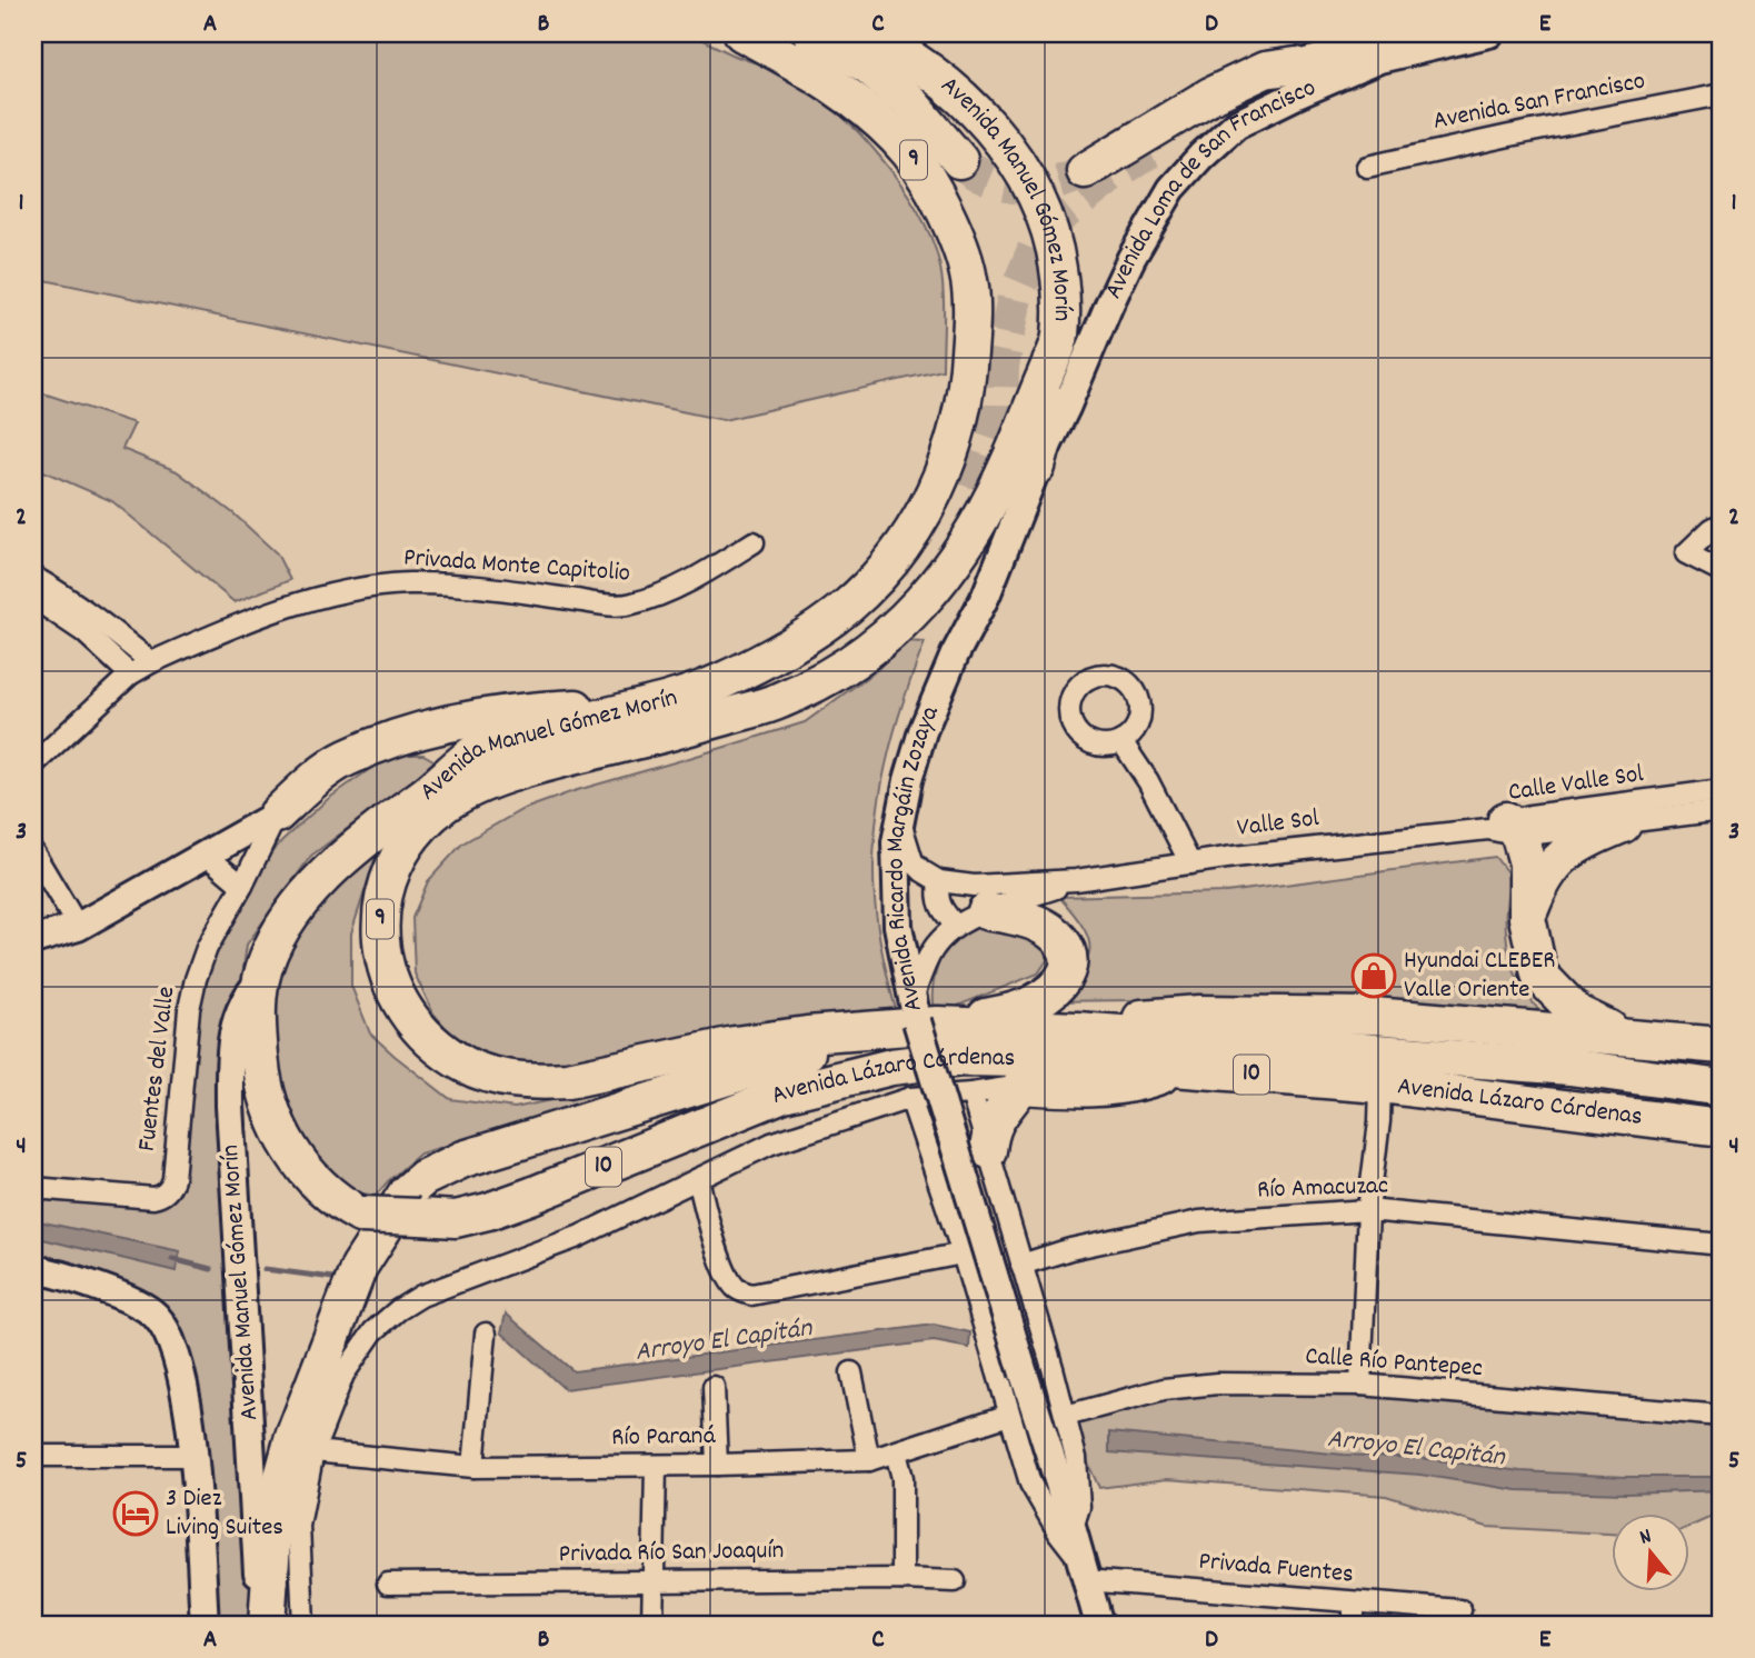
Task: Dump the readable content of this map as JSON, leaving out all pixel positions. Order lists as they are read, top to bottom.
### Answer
{
  "streets": {
    "highway": [
      "9",
      "Avenida Manuel Gómez Morín",
      "10",
      "Avenida Lázaro Cárdenas"
    ],
    "street": [
      "Avenida San Francisco",
      "Avenida Loma de San Francisco",
      "Privada Monte Capitolio",
      "Calle Valle Sol",
      "Valle Sol",
      "Avenida Ricardo Margáin Zozaya",
      "Fuentes del Valle",
      "Río Amacuzac",
      "Calle Río Pantepec",
      "Río Paraná",
      "Privada Río San Joaquín",
      "Privada Fuentes"
    ]
  },
  "crossings": [
    ["Avenida Loma de San Francisco", "Avenida Ricardo Margáin Zozaya"],
    ["Avenida Manuel Gómez Morín", "Valle Sol"],
    ["Avenida Manuel Gómez Morín", "Avenida Ricardo Margáin Zozaya"],
    ["Avenida Manuel Gómez Morín", "Avenida Lázaro Cárdenas"],
    ["Calle Valle Sol", "Valle Sol"],
    ["Valle Sol", "Avenida Ricardo Margáin Zozaya"],
    ["Valle Sol", "Avenida Lázaro Cárdenas"],
    ["Avenida Ricardo Margáin Zozaya", "Avenida Lázaro Cárdenas"],
    ["Avenida Ricardo Margáin Zozaya", "Río Amacuzac"],
    ["Avenida Ricardo Margáin Zozaya", "Calle Río Pantepec"],
    ["Avenida Ricardo Margáin Zozaya", "Privada Fuentes"]
  ],
  "water": ["Arroyo El Capitán"],
  "places": {
    "shop": ["Hyundai CLEBER Valle Oriente"],
    "hotel": ["3 Diez Living Suites"]
  },
  "north": "top",
  "grid": {
    "columns": [
      "A",
      "B",
      "C",
      "D",
      "E"
    ],
    "rows": [
      "1",
      "2",
      "3",
      "4",
      "5"
    ]
  }
}
